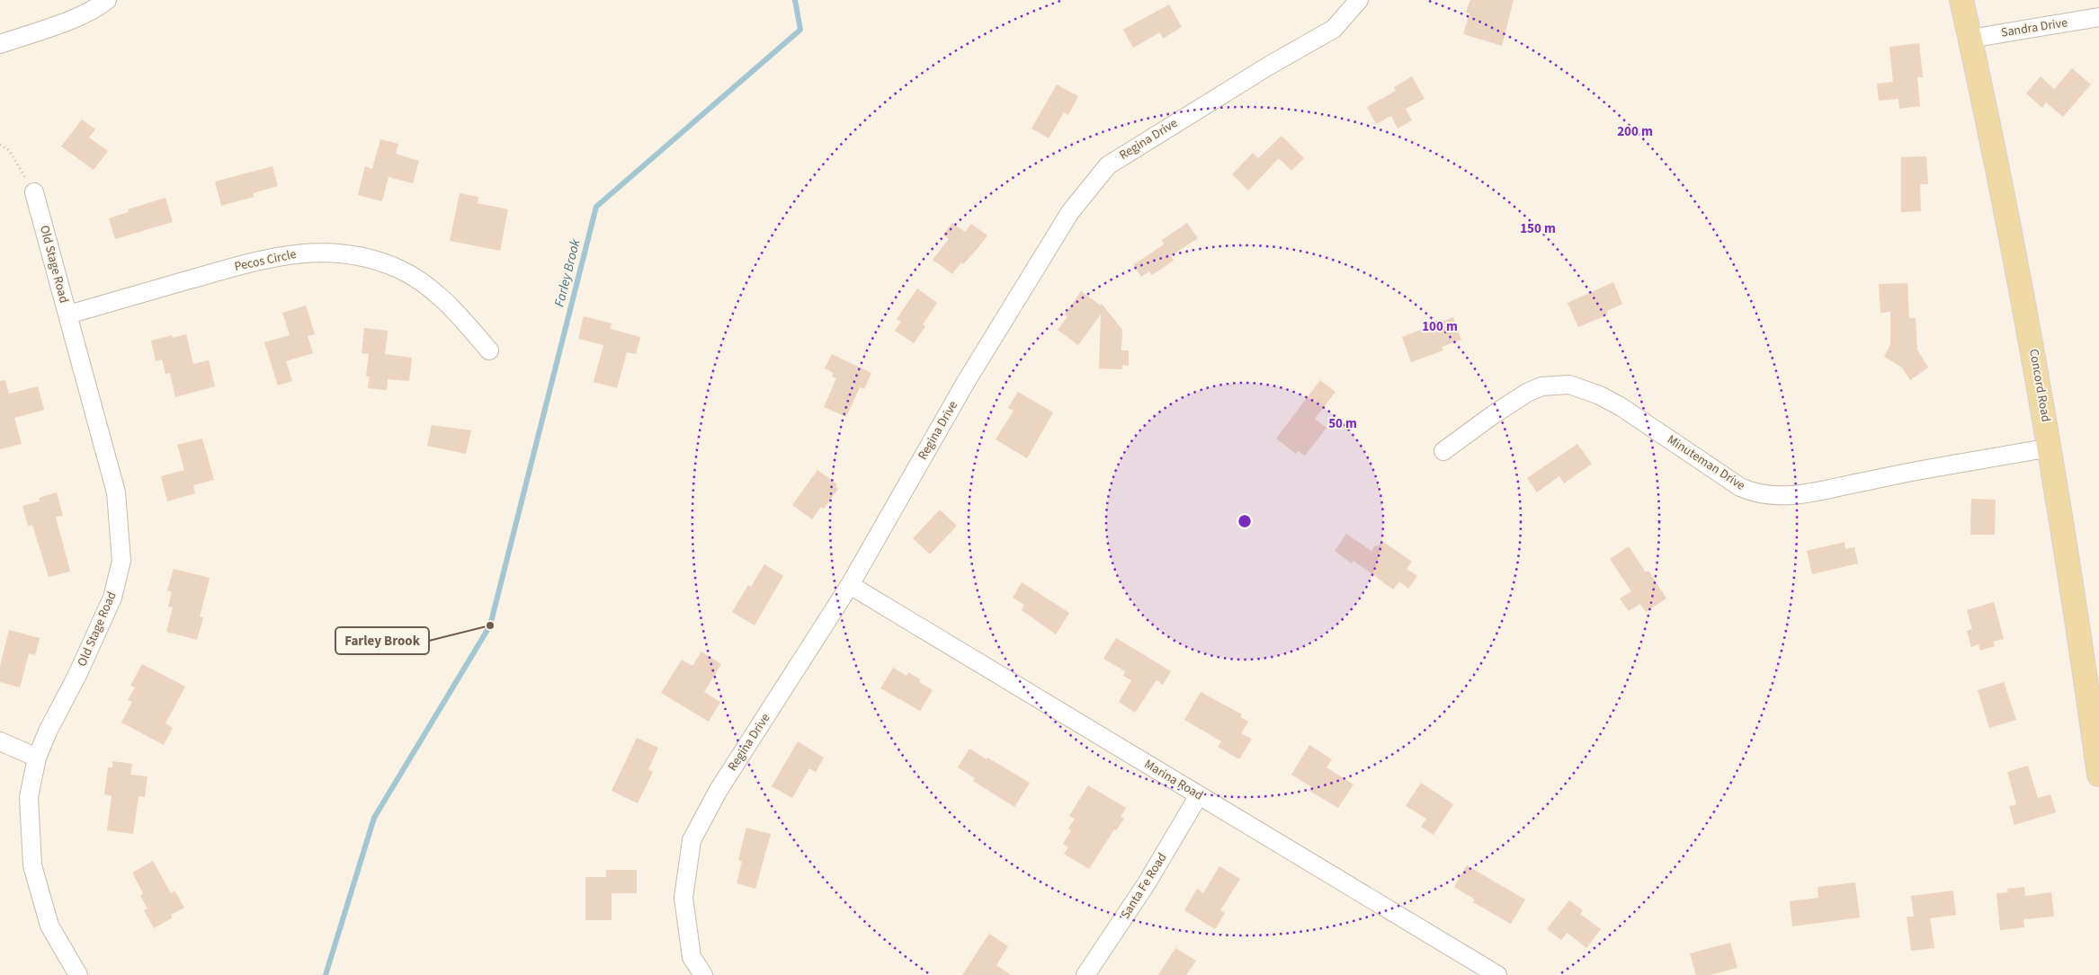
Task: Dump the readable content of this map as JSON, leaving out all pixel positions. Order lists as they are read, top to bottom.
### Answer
{
  "streets": {
    "main road": ["Concord Road"],
    "street": [
      "Sandra Drive",
      "Regina Drive",
      "Pecos Circle",
      "Old Stage Road",
      "Minuteman Drive",
      "Marina Road",
      "Santa Fe Road"
    ]
  },
  "crossings": [
    ["Sandra Drive", "Concord Road"],
    ["Regina Drive", "Marina Road"],
    ["Pecos Circle", "Old Stage Road"],
    ["Concord Road", "Minuteman Drive"],
    ["Marina Road", "Santa Fe Road"]
  ],
  "water": ["Farley Brook"],
  "places": ["Farley Brook"],
  "rings": [
    "200 m",
    "150 m",
    "100 m",
    "50 m"
  ]
}
